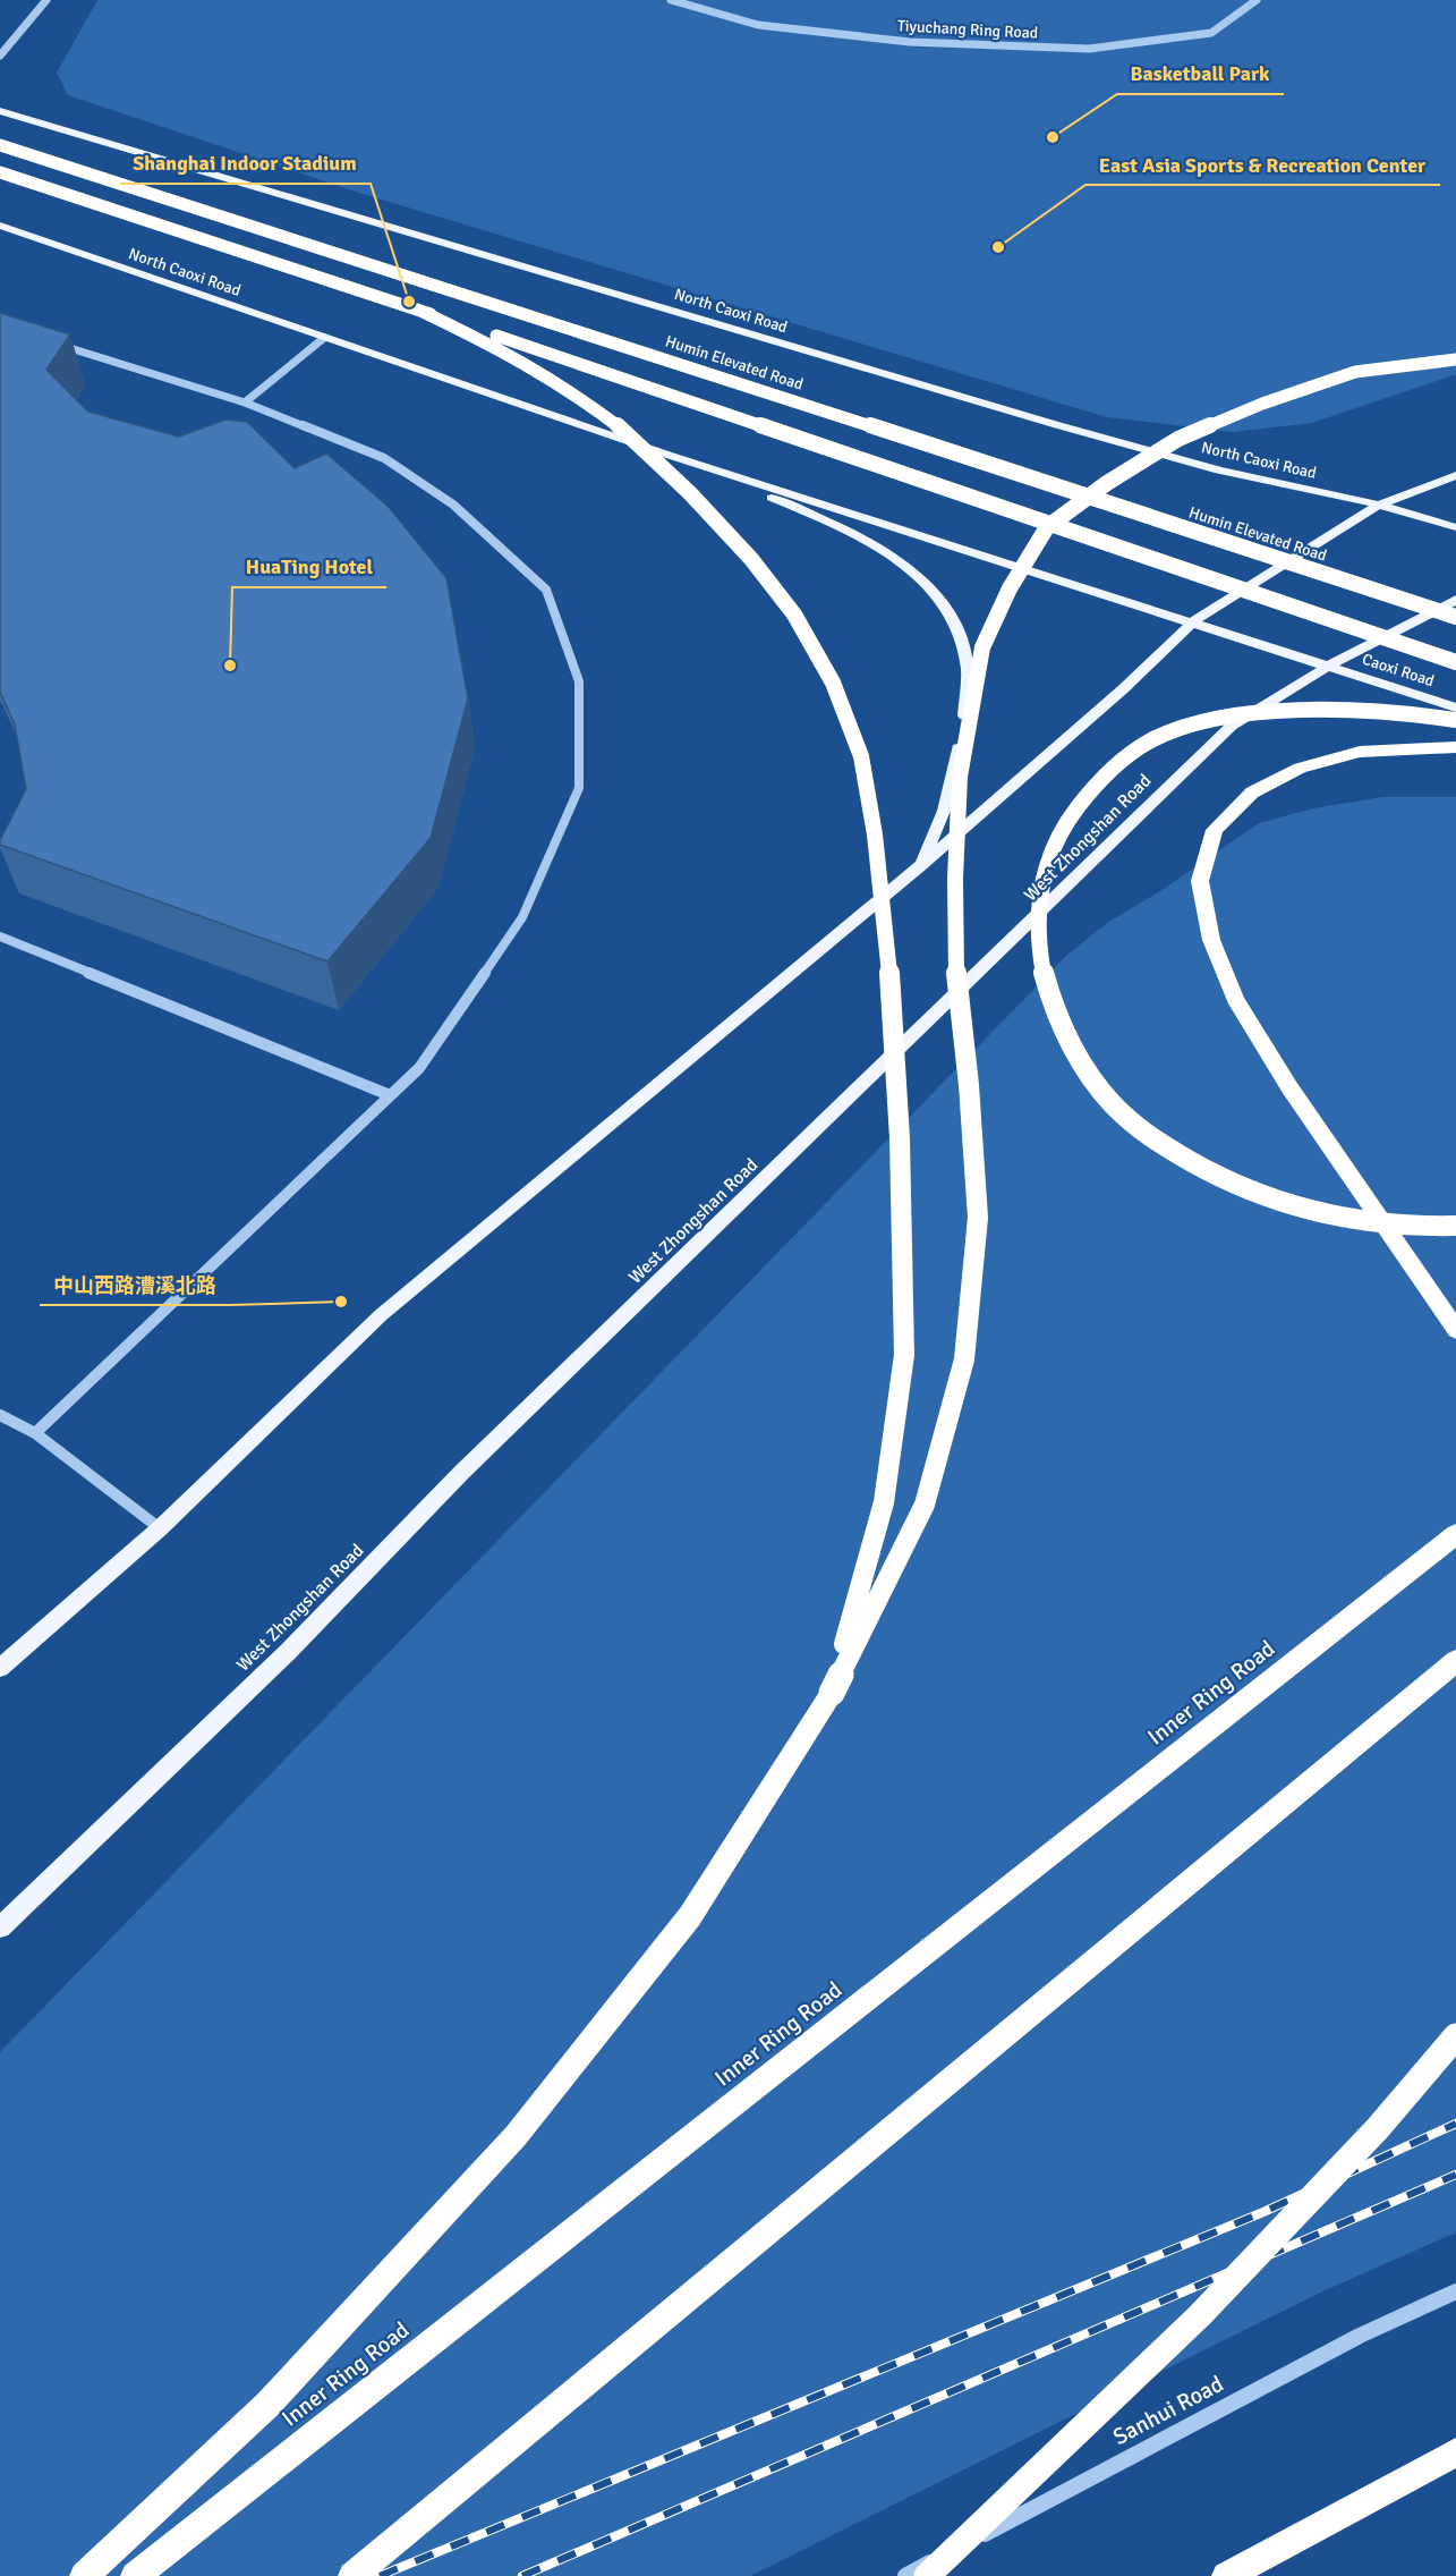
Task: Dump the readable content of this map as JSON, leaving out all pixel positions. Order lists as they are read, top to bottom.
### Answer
{
  "streets": {
    "highway": ["Humin Elevated Road", "Inner Ring Road"],
    "main road": ["North Caoxi Road", "Caoxi Road", "West Zhongshan Road"],
    "street": ["Tiyuchang Ring Road", "Sanhui Road"]
  },
  "crossings": [
    ["North Caoxi Road", "Caoxi Road"],
    ["North Caoxi Road", "West Zhongshan Road"],
    ["Caoxi Road", "West Zhongshan Road"]
  ],
  "places": [
    "Basketball Park",
    "East Asia Sports & Recreation Center",
    "Shanghai Indoor Stadium",
    "HuaTing Hotel",
    "中山西路漕溪北路"
  ]
}
